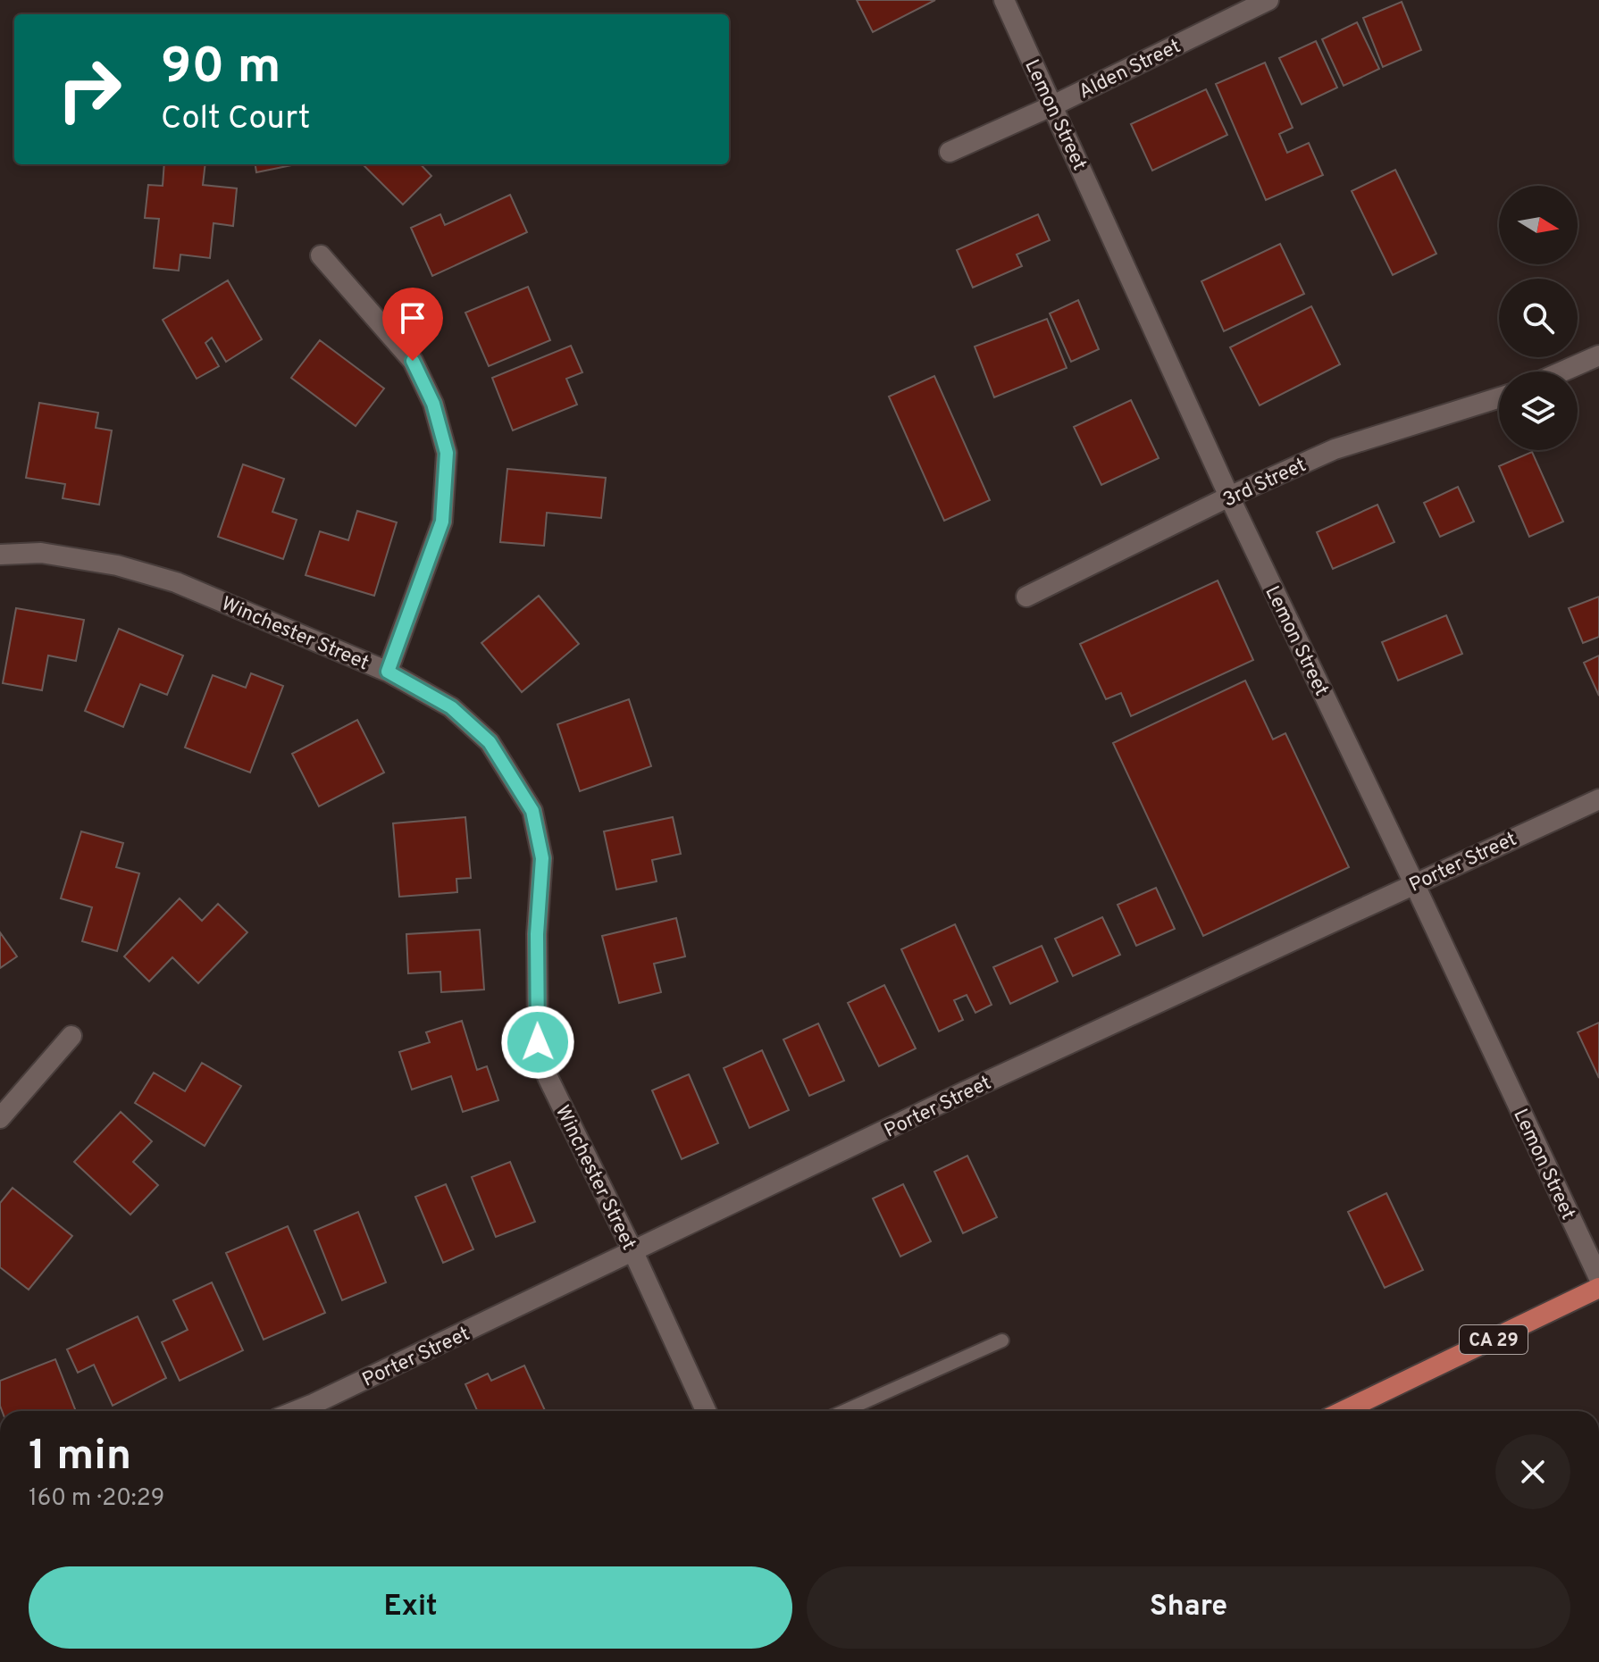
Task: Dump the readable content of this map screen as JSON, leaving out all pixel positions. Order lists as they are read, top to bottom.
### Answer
{
  "streets": {
    "main road": ["CA 29"],
    "street": [
      "Alden Street",
      "Lemon Street",
      "3rd Street",
      "Winchester Street",
      "Porter Street"
    ]
  },
  "crossings": [
    ["Alden Street", "Lemon Street"],
    ["Lemon Street", "3rd Street"],
    ["Lemon Street", "Porter Street"],
    ["Winchester Street", "Porter Street"]
  ],
  "north": "right",
  "page": {
    "turn": ["90 m", "Colt Court"],
    "heading": ["1 min", "160 m · 20:29"],
    "buttons": ["Exit", "Share"]
  }
}
